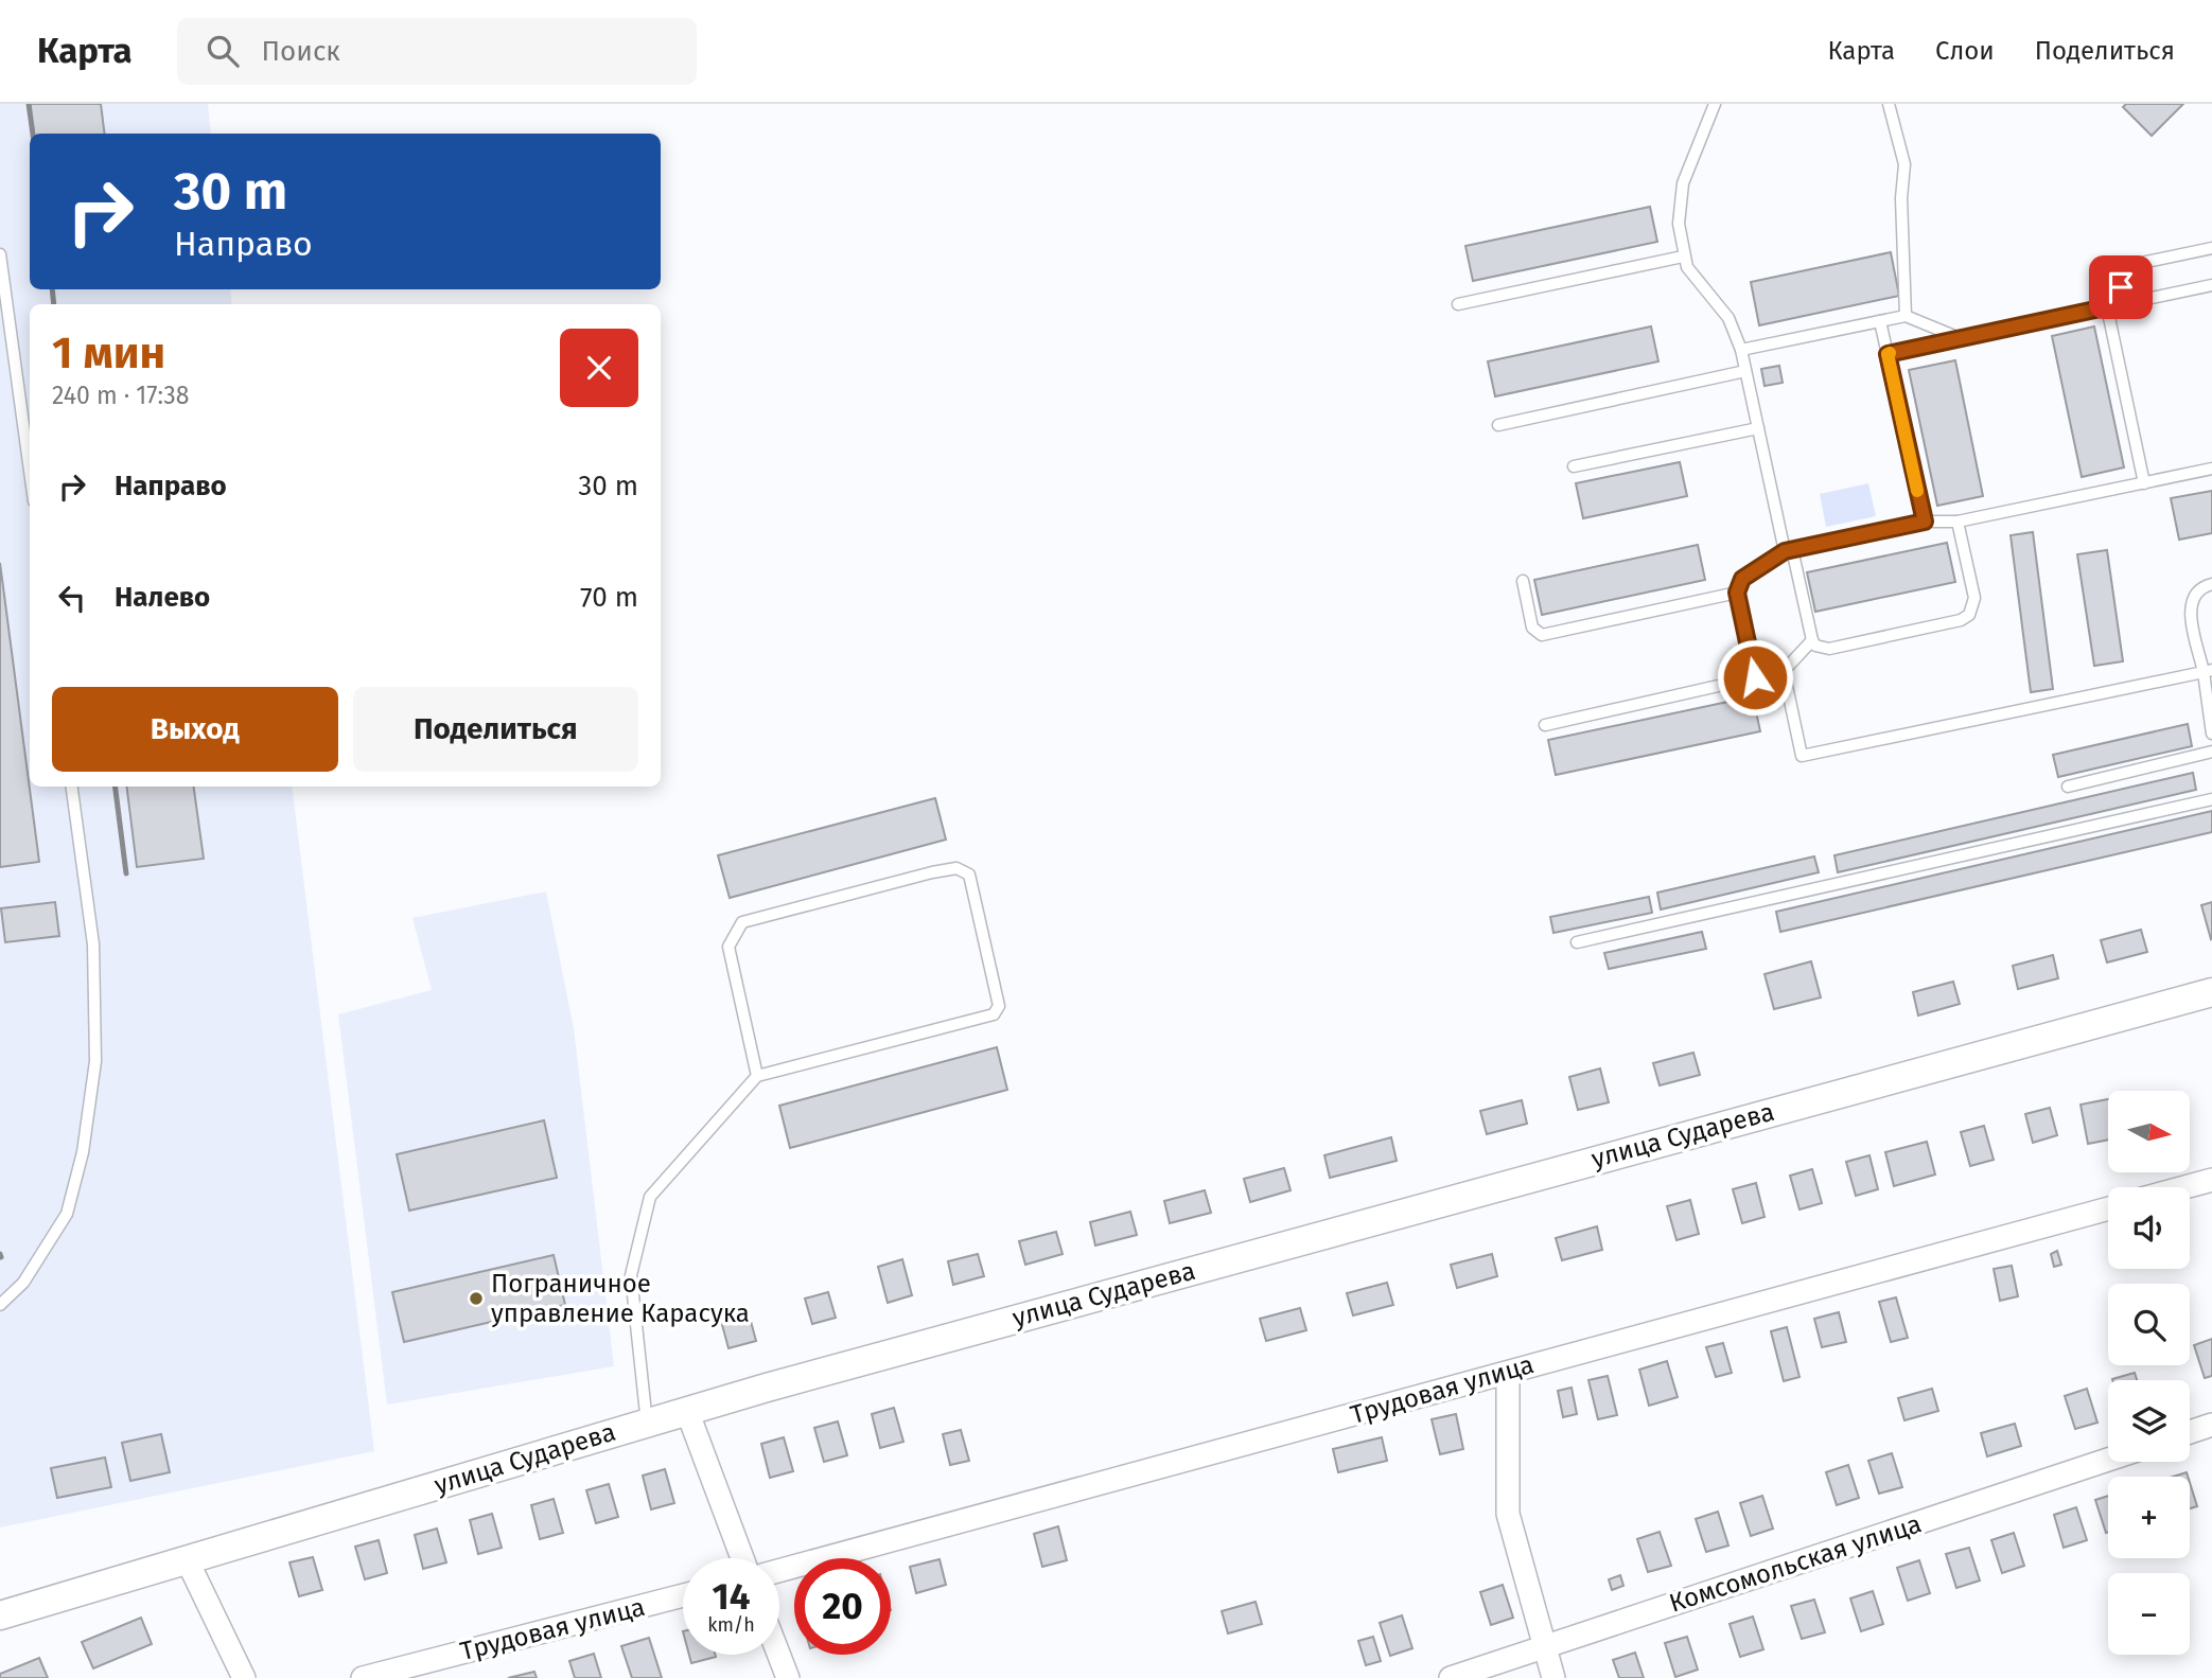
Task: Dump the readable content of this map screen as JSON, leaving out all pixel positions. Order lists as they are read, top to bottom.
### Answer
{
  "streets": {
    "street": ["улица Сударева", "Трудовая улица", "Комсомольская улица"]
  },
  "places": ["Пограничное управление Карасука"],
  "north": "right",
  "page": {
    "header": "Карта",
    "search": "Поиск",
    "nav": ["Карта", "Слои", "Поделиться"],
    "turn": ["30 m", "Направо"],
    "heading": ["1 мин", "240 m · 17:38"],
    "list": [
      {
        "name": "Направо",
        "value": "30 m"
      },
      {
        "name": "Налево",
        "value": "70 m"
      }
    ],
    "buttons": ["Выход", "Поделиться"],
    "map_buttons": ["+", "−"],
    "speed": "14 km/h",
    "limit": "20"
  }
}
